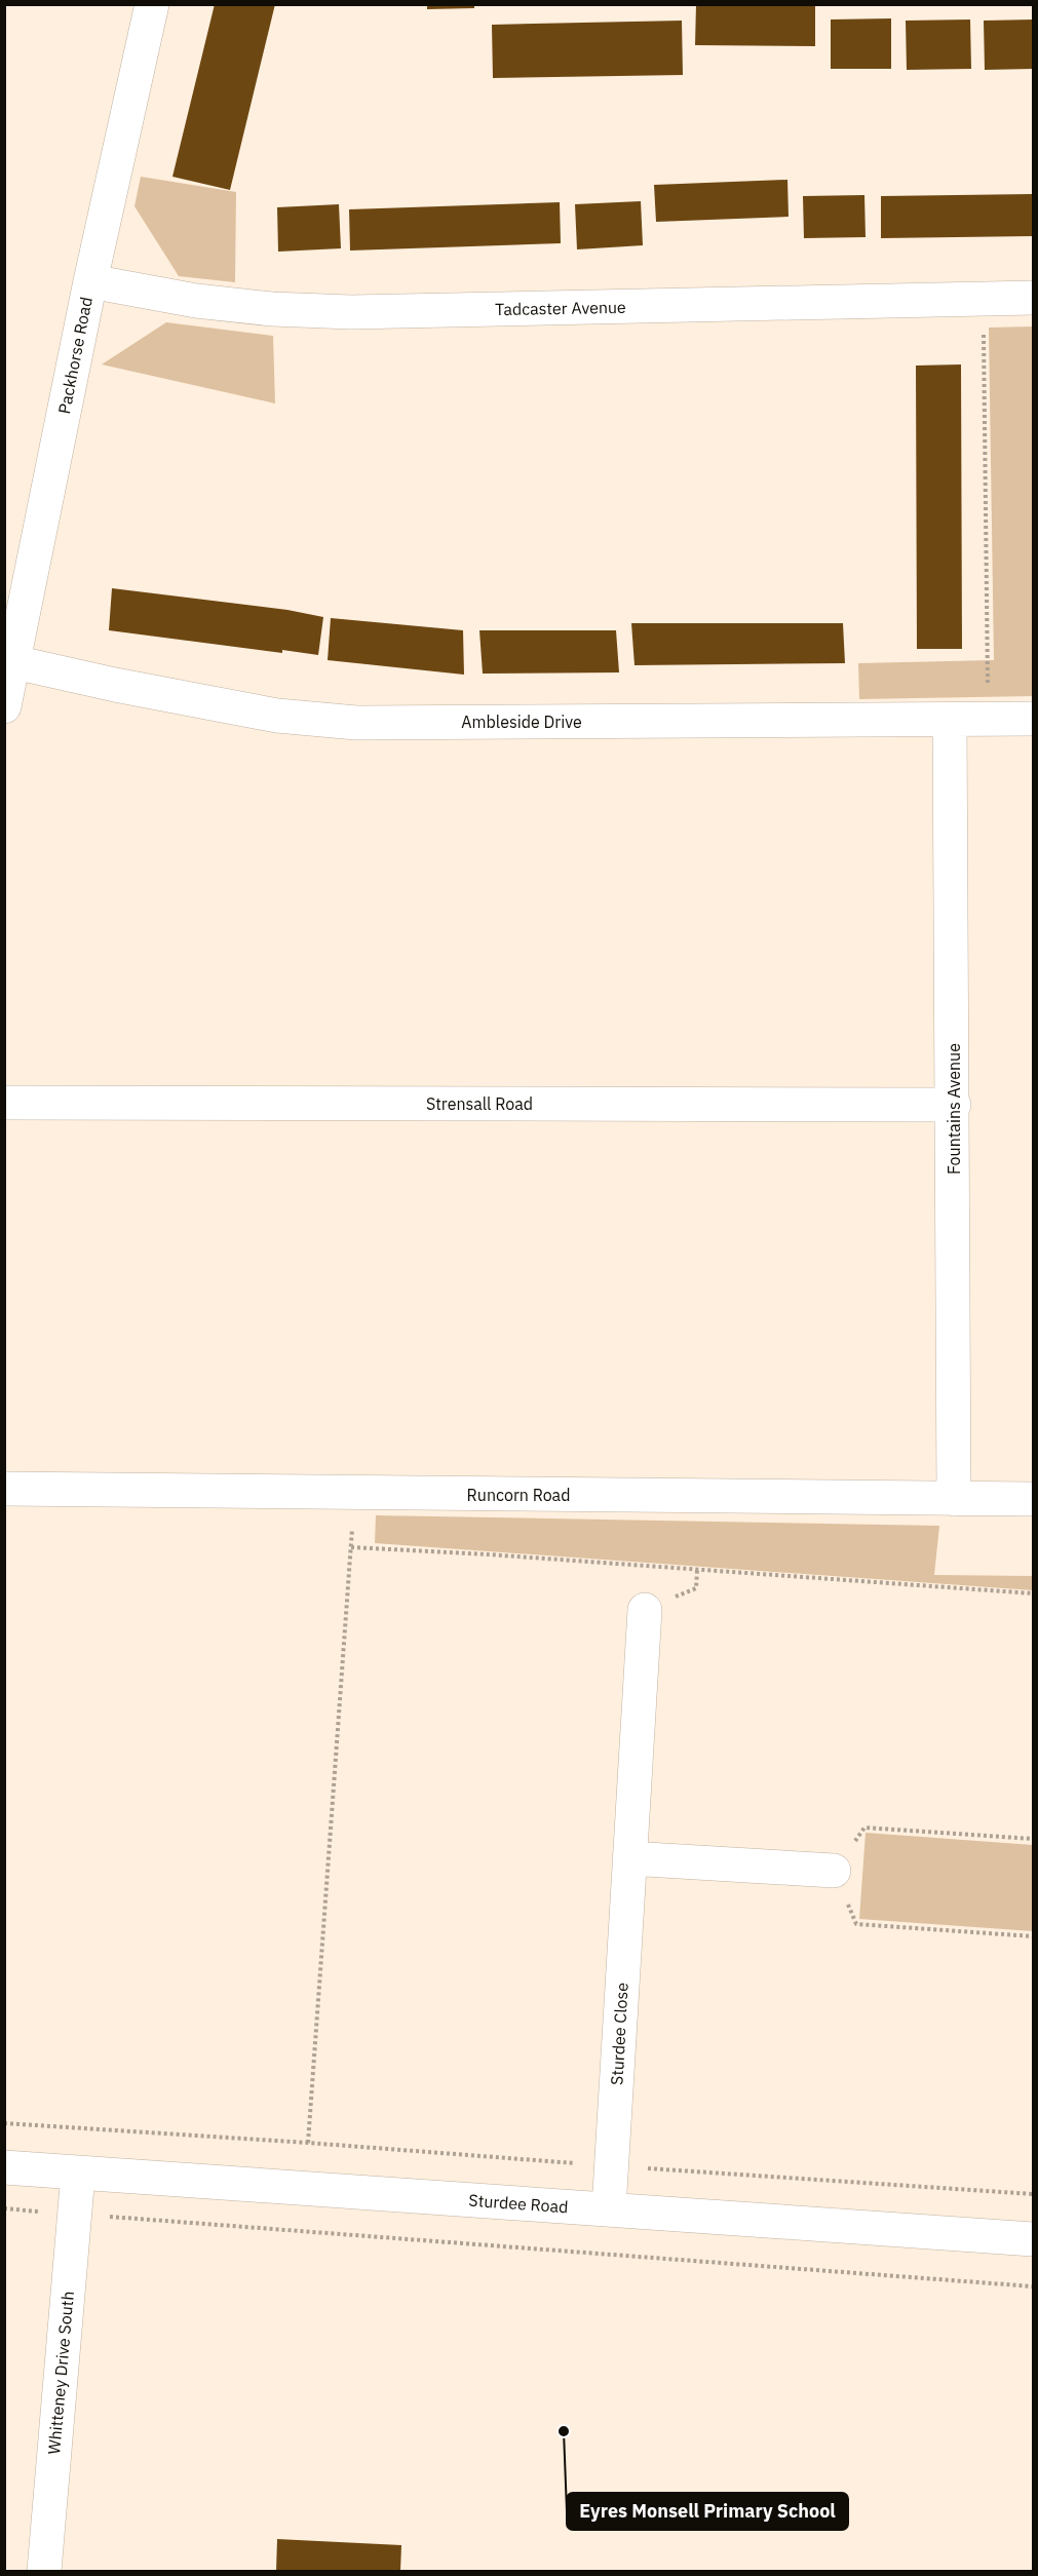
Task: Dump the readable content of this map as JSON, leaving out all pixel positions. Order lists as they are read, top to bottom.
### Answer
{
  "streets": {
    "street": [
      "Tadcaster Avenue",
      "Packhorse Road",
      "Ambleside Drive",
      "Strensall Road",
      "Fountains Avenue",
      "Runcorn Road",
      "Sturdee Close",
      "Sturdee Road",
      "Whitteney Drive South"
    ]
  },
  "crossings": [
    ["Tadcaster Avenue", "Packhorse Road"],
    ["Packhorse Road", "Ambleside Drive"],
    ["Ambleside Drive", "Fountains Avenue"],
    ["Strensall Road", "Fountains Avenue"],
    ["Fountains Avenue", "Runcorn Road"],
    ["Sturdee Close", "Sturdee Road"],
    ["Sturdee Road", "Whitteney Drive South"]
  ],
  "places": ["Eyres Monsell Primary School"]
}
